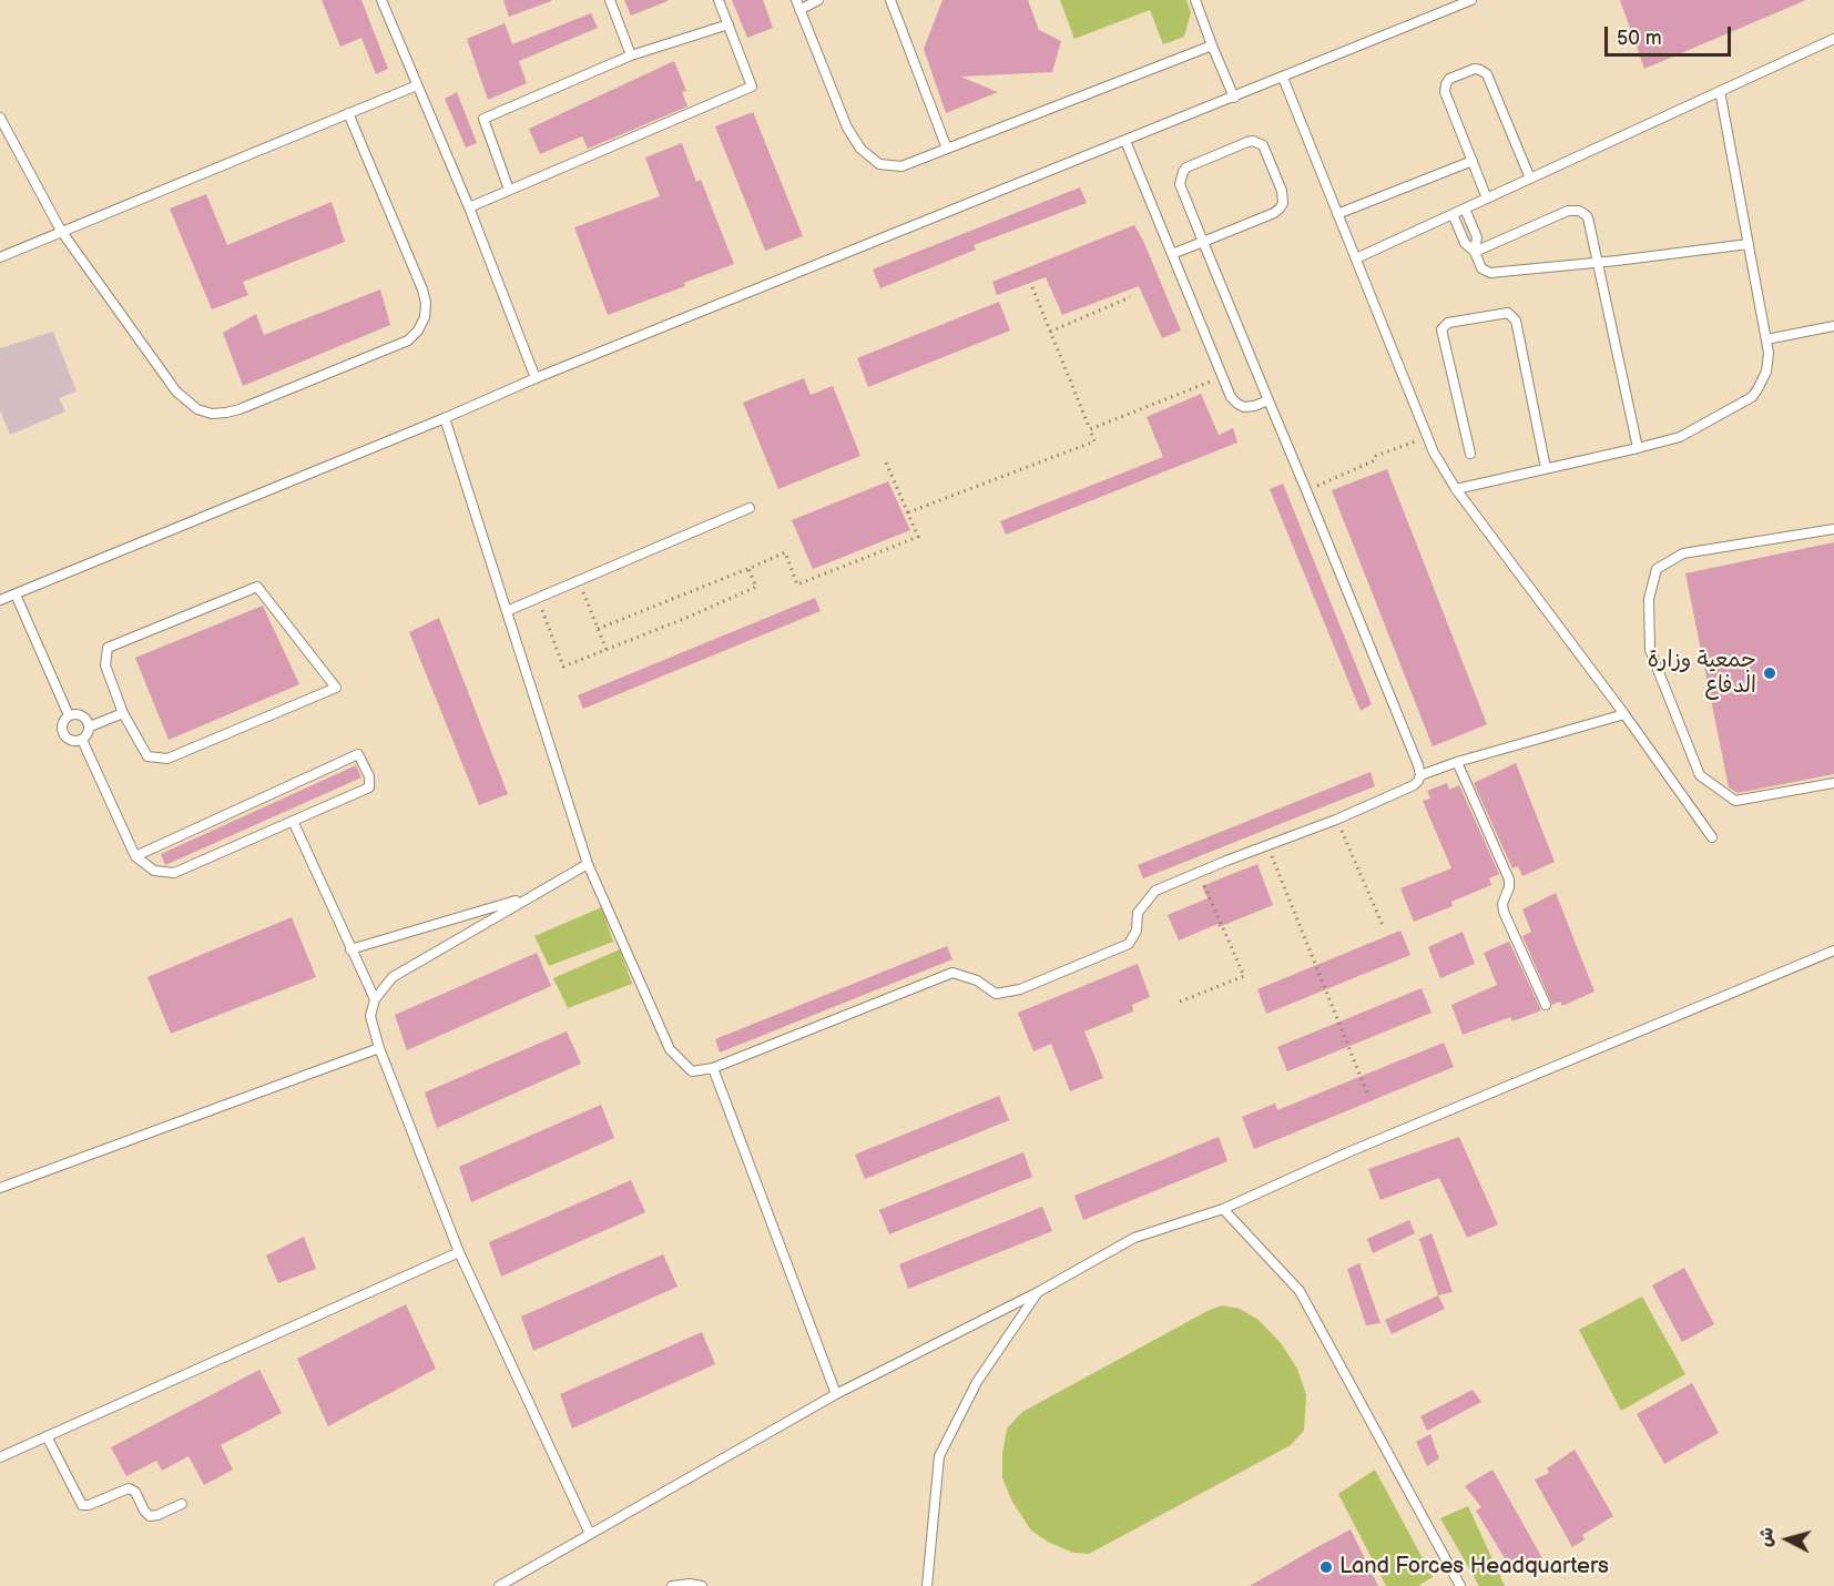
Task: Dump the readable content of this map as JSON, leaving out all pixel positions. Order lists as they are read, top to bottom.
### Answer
{
  "places": ["جمعية وزارة الدفاع", "Land Forces Headquarters"],
  "scale_bar": "50 m",
  "north": "left"
}
